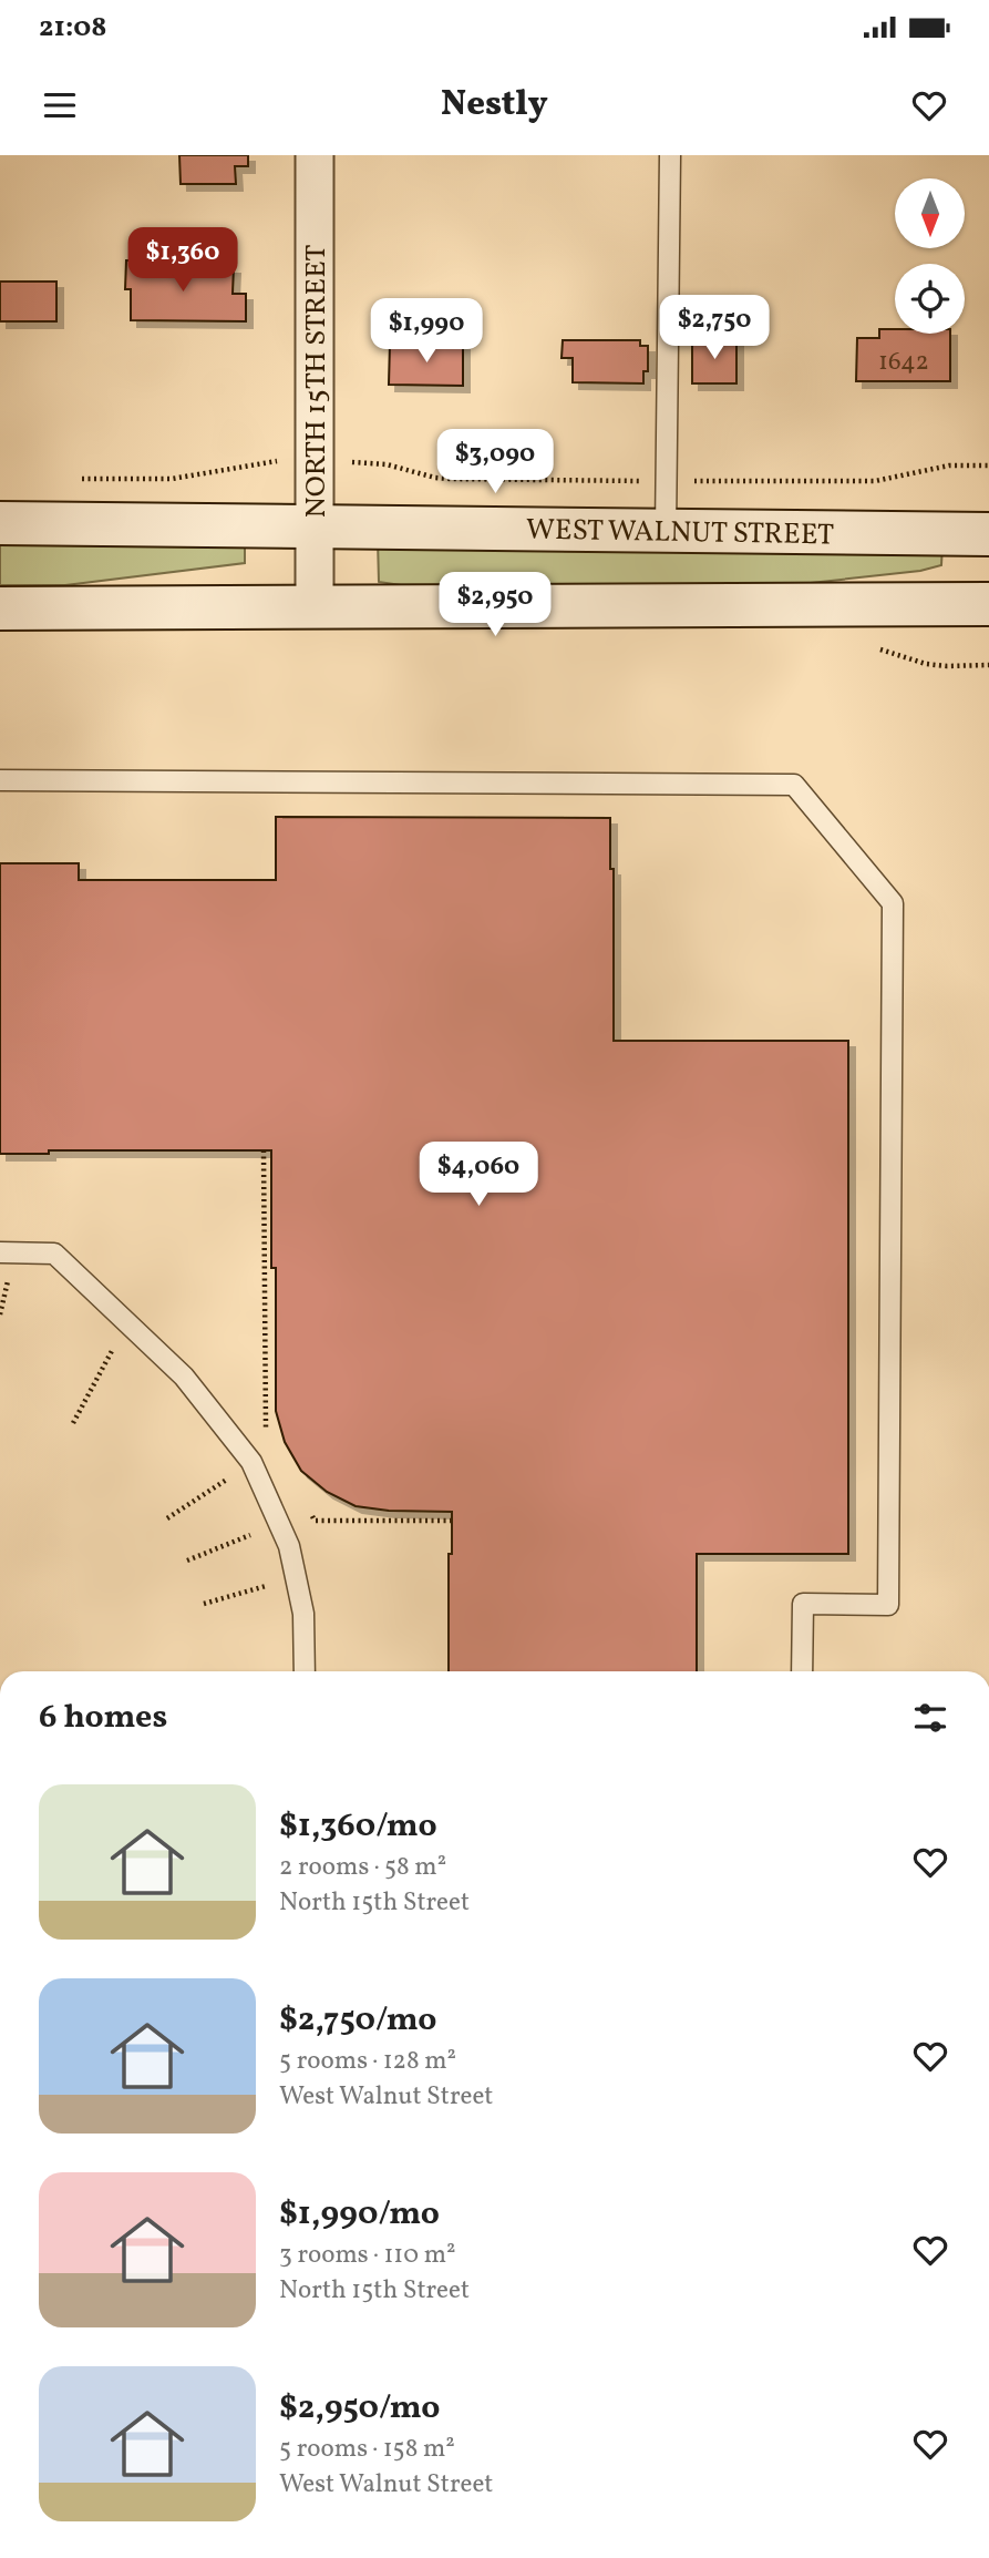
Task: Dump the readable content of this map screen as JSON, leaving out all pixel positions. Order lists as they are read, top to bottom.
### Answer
{
  "streets": {
    "main road": ["WEST WALNUT STREET"],
    "street": ["NORTH 15TH STREET"]
  },
  "crossings": [
    ["NORTH 15TH STREET", "WEST WALNUT STREET"]
  ],
  "house_numbers": ["1642"],
  "north": "bottom",
  "page": {
    "status": "21:08",
    "header": "Nestly",
    "price": [
      "$1,360",
      "$2,750",
      "$1,990",
      "$3,090",
      "$2,950",
      "$4,060"
    ],
    "heading": "6 homes",
    "list": [
      {
        "name": "$1,360/mo",
        "note": "2 rooms · 58 m² · North 15th Street"
      },
      {
        "name": "$2,750/mo",
        "note": "5 rooms · 128 m² · West Walnut Street"
      },
      {
        "name": "$1,990/mo",
        "note": "3 rooms · 110 m² · North 15th Street"
      },
      {
        "name": "$2,950/mo",
        "note": "5 rooms · 158 m² · West Walnut Street"
      }
    ]
  }
}
